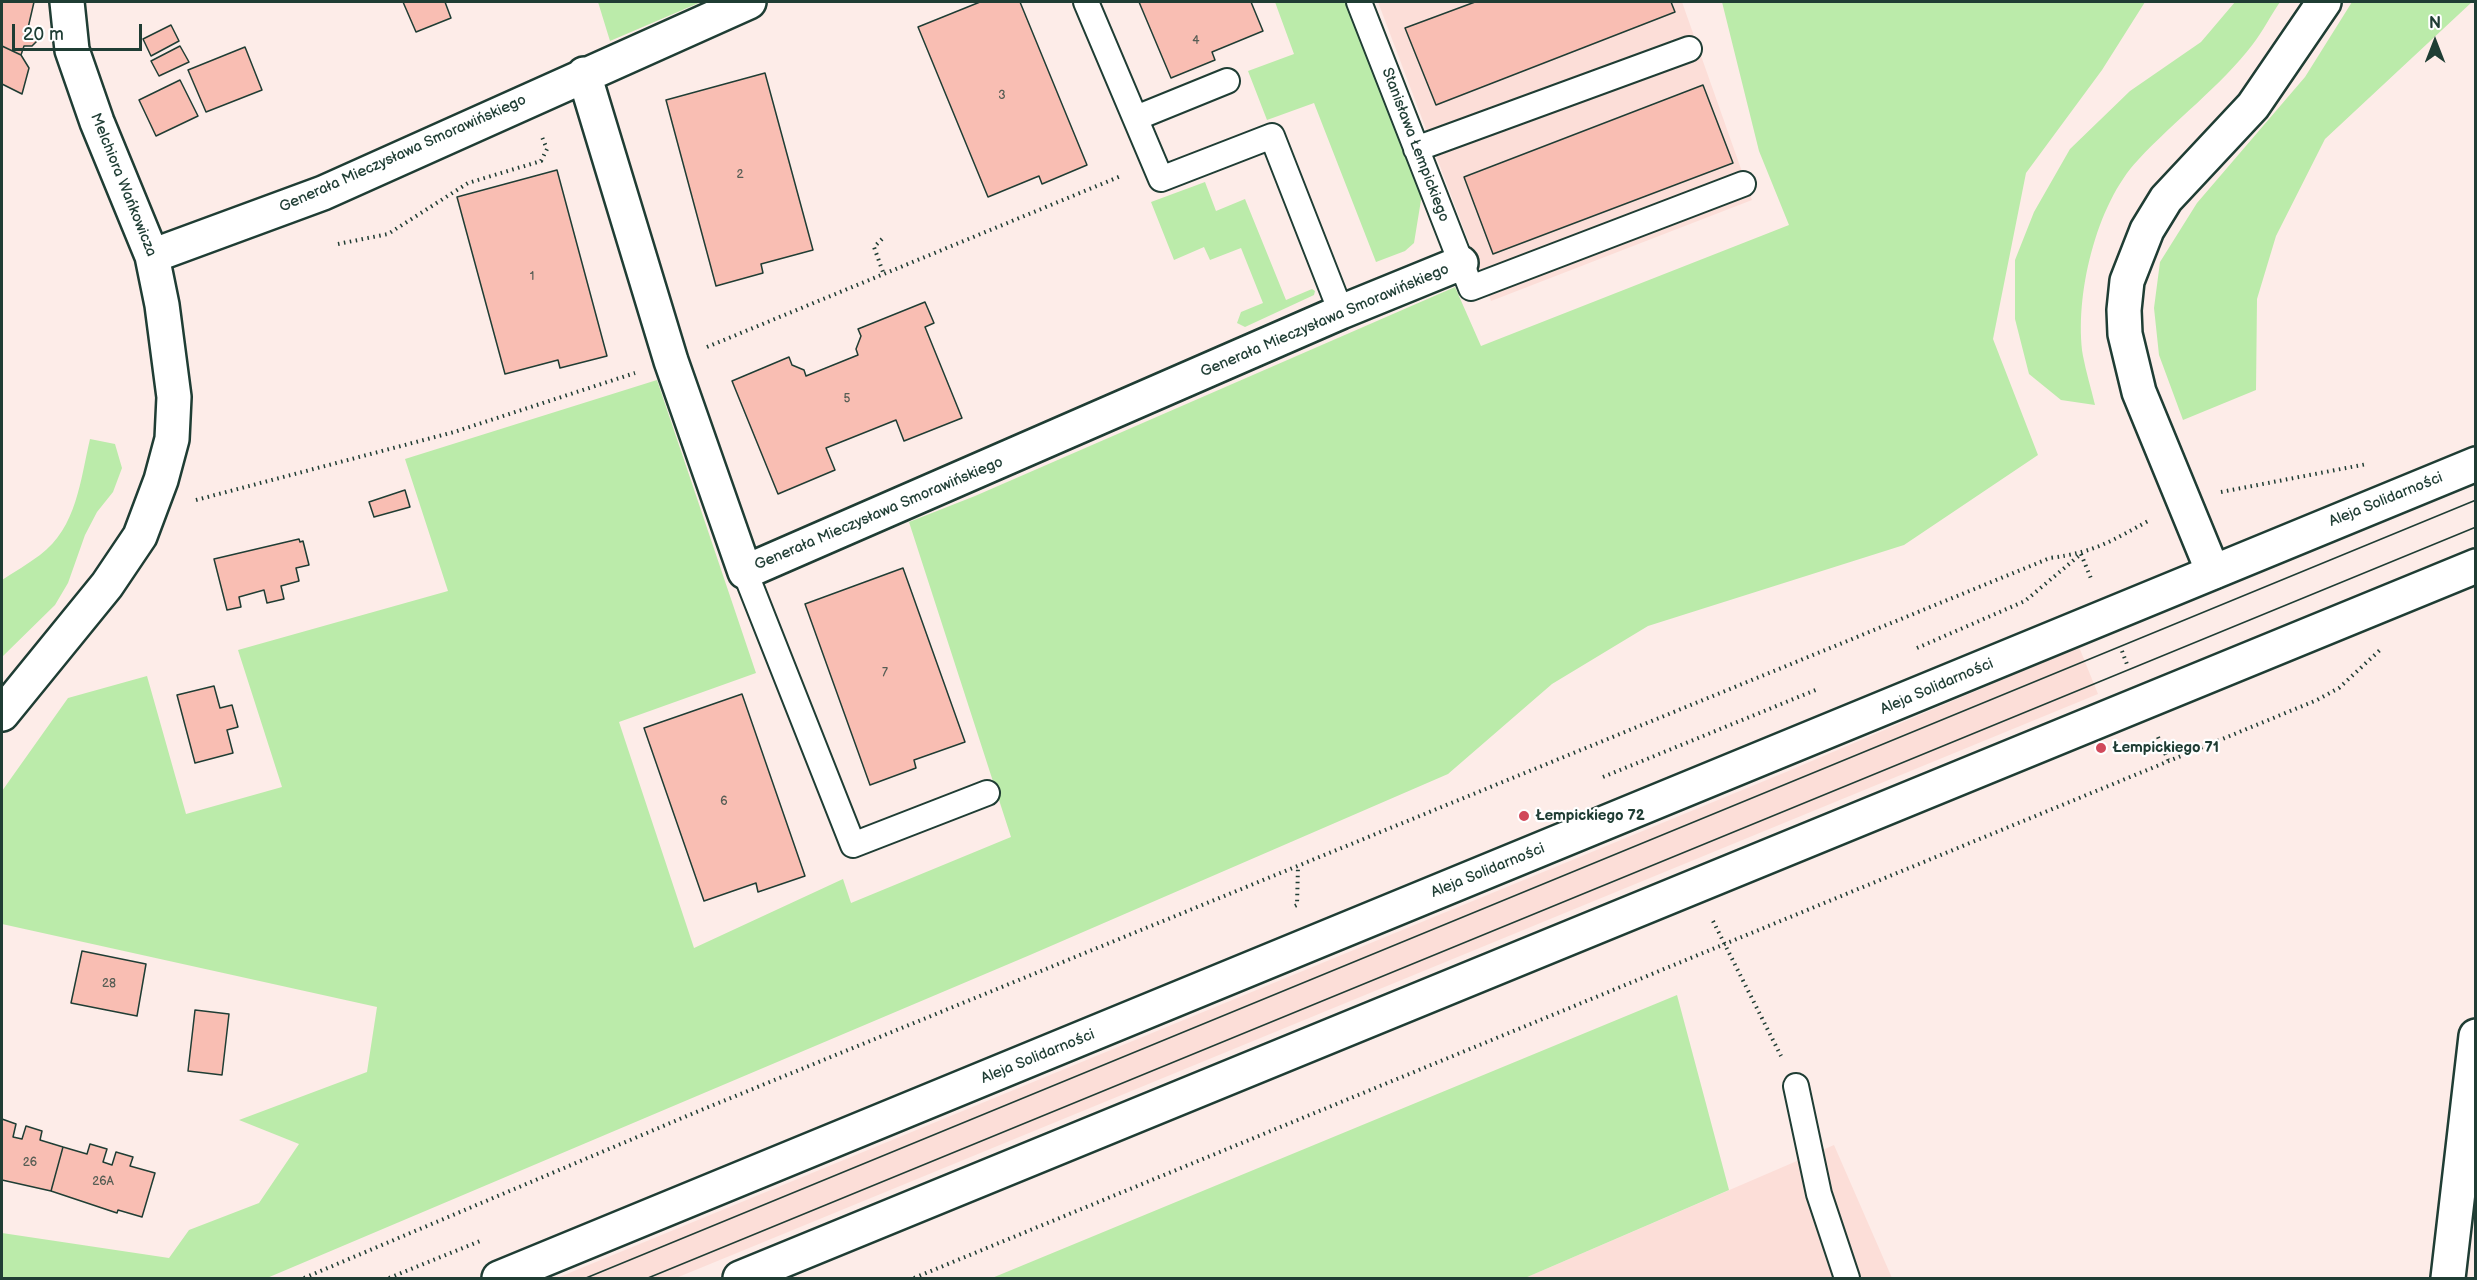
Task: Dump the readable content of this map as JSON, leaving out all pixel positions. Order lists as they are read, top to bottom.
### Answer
{
  "streets": {
    "street": ["Generała Mieczysława Smorawińskiego", "Melchiora Wańkowicza", "Aleja Solidarności"],
    "lane": ["Stanisława Łempickiego"]
  },
  "crossings": [
    ["Stanisława Łempickiego", "Generała Mieczysława Smorawińskiego"],
    ["Generała Mieczysława Smorawińskiego", "Melchiora Wańkowicza"]
  ],
  "places": ["Łempickiego 71", "Łempickiego 72"],
  "house_numbers": [
    "4",
    "3",
    "2",
    "1",
    "5",
    "7",
    "6",
    "28",
    "26",
    "26A"
  ],
  "scale_bar": "20 m",
  "north": "top"
}
